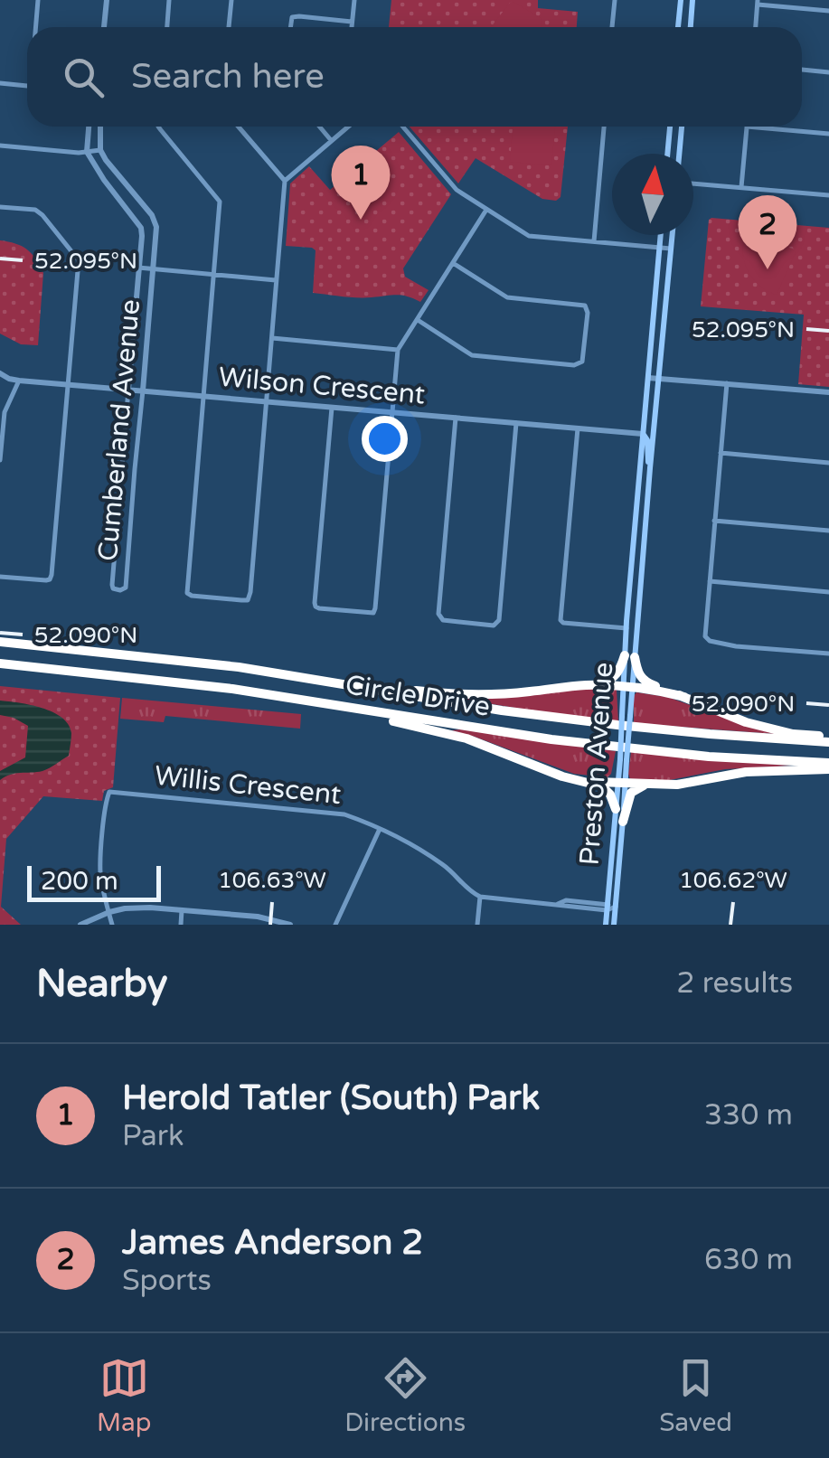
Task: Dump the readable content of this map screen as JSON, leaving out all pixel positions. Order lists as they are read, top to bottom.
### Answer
{
  "streets": {
    "highway": ["Circle Drive"],
    "main road": ["Preston Avenue"],
    "street": ["Wilson Crescent", "Cumberland Avenue", "Willis Crescent"]
  },
  "crossings": [
    ["Wilson Crescent", "Cumberland Avenue"],
    ["Wilson Crescent", "Preston Avenue"]
  ],
  "scale_bar": "200 m",
  "north": "top",
  "page": {
    "search": "Search here",
    "pins": ["1", "2"],
    "scale": "200 m",
    "heading": ["Nearby", "2 results"],
    "list": [
      {
        "mark": "1",
        "name": "Herold Tatler (South) Park",
        "note": "Park",
        "value": "330 m"
      },
      {
        "mark": "2",
        "name": "James Anderson 2",
        "note": "Sports",
        "value": "630 m"
      }
    ],
    "nav": ["Map", "Directions", "Saved"]
  },
  "coordinates": [
    "52.095°N",
    "52.090°N",
    "106.63°W",
    "106.62°W"
  ]
}
